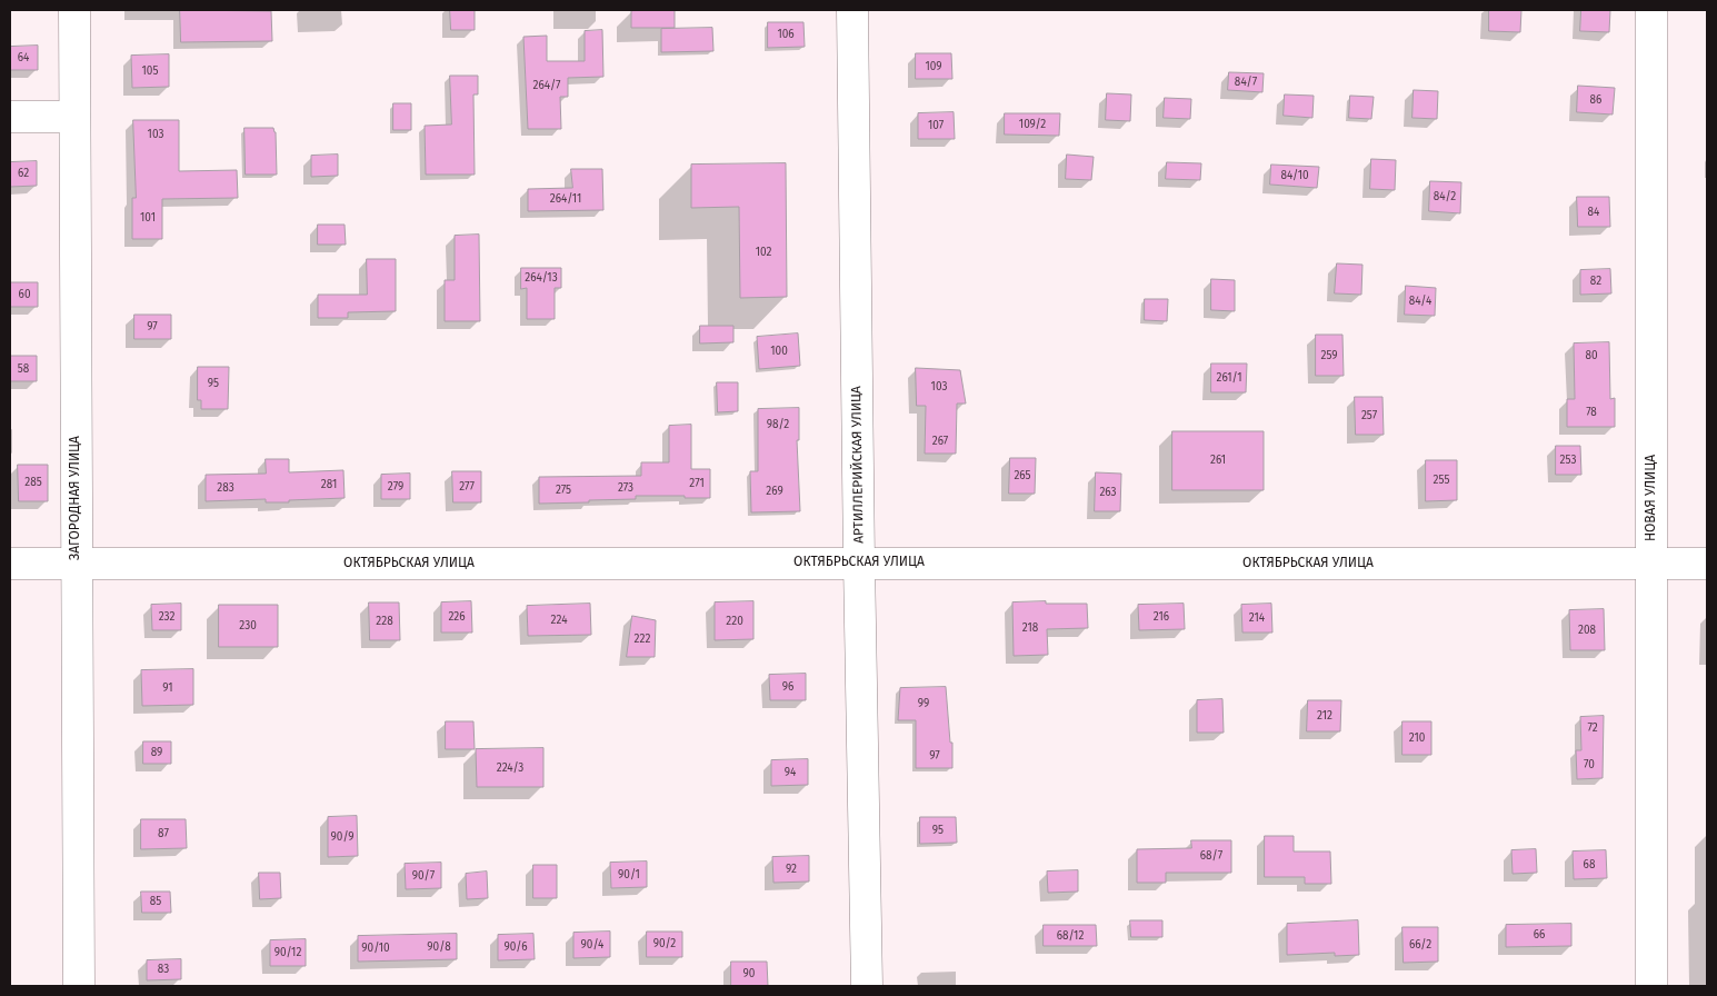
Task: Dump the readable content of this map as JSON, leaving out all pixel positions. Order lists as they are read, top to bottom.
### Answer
{
  "streets": {
    "main road": [
      "АРТИЛЛЕРИЙСКАЯ УЛИЦА",
      "ЗАГОРОДНАЯ УЛИЦА",
      "НОВАЯ УЛИЦА",
      "ОКТЯБРЬСКАЯ УЛИЦА"
    ]
  },
  "crossings": [
    ["АРТИЛЛЕРИЙСКАЯ УЛИЦА", "ОКТЯБРЬСКАЯ УЛИЦА"],
    ["ЗАГОРОДНАЯ УЛИЦА", "ОКТЯБРЬСКАЯ УЛИЦА"],
    ["НОВАЯ УЛИЦА", "ОКТЯБРЬСКАЯ УЛИЦА"]
  ],
  "house_numbers": [
    "106",
    "64",
    "109",
    "105",
    "84/7",
    "264/7",
    "86",
    "109/2",
    "107",
    "103",
    "62",
    "84/10",
    "84/2",
    "264/11",
    "84",
    "101",
    "102",
    "264/13",
    "82",
    "60",
    "84/4",
    "97",
    "100",
    "259",
    "80",
    "58",
    "261/1",
    "95",
    "103",
    "78",
    "257",
    "98/2",
    "267",
    "261",
    "253",
    "265",
    "255",
    "285",
    "271",
    "281",
    "279",
    "277",
    "283",
    "273",
    "275",
    "269",
    "263",
    "232",
    "226",
    "216",
    "214",
    "224",
    "228",
    "220",
    "230",
    "218",
    "208",
    "222",
    "96",
    "91",
    "99",
    "212",
    "72",
    "210",
    "89",
    "97",
    "70",
    "224/3",
    "94",
    "95",
    "87",
    "90/9",
    "68/7",
    "68",
    "92",
    "90/1",
    "90/7",
    "85",
    "66",
    "68/12",
    "90/2",
    "90/4",
    "66/2",
    "90/8",
    "90/6",
    "90/10",
    "90/12",
    "83",
    "90"
  ]
}
